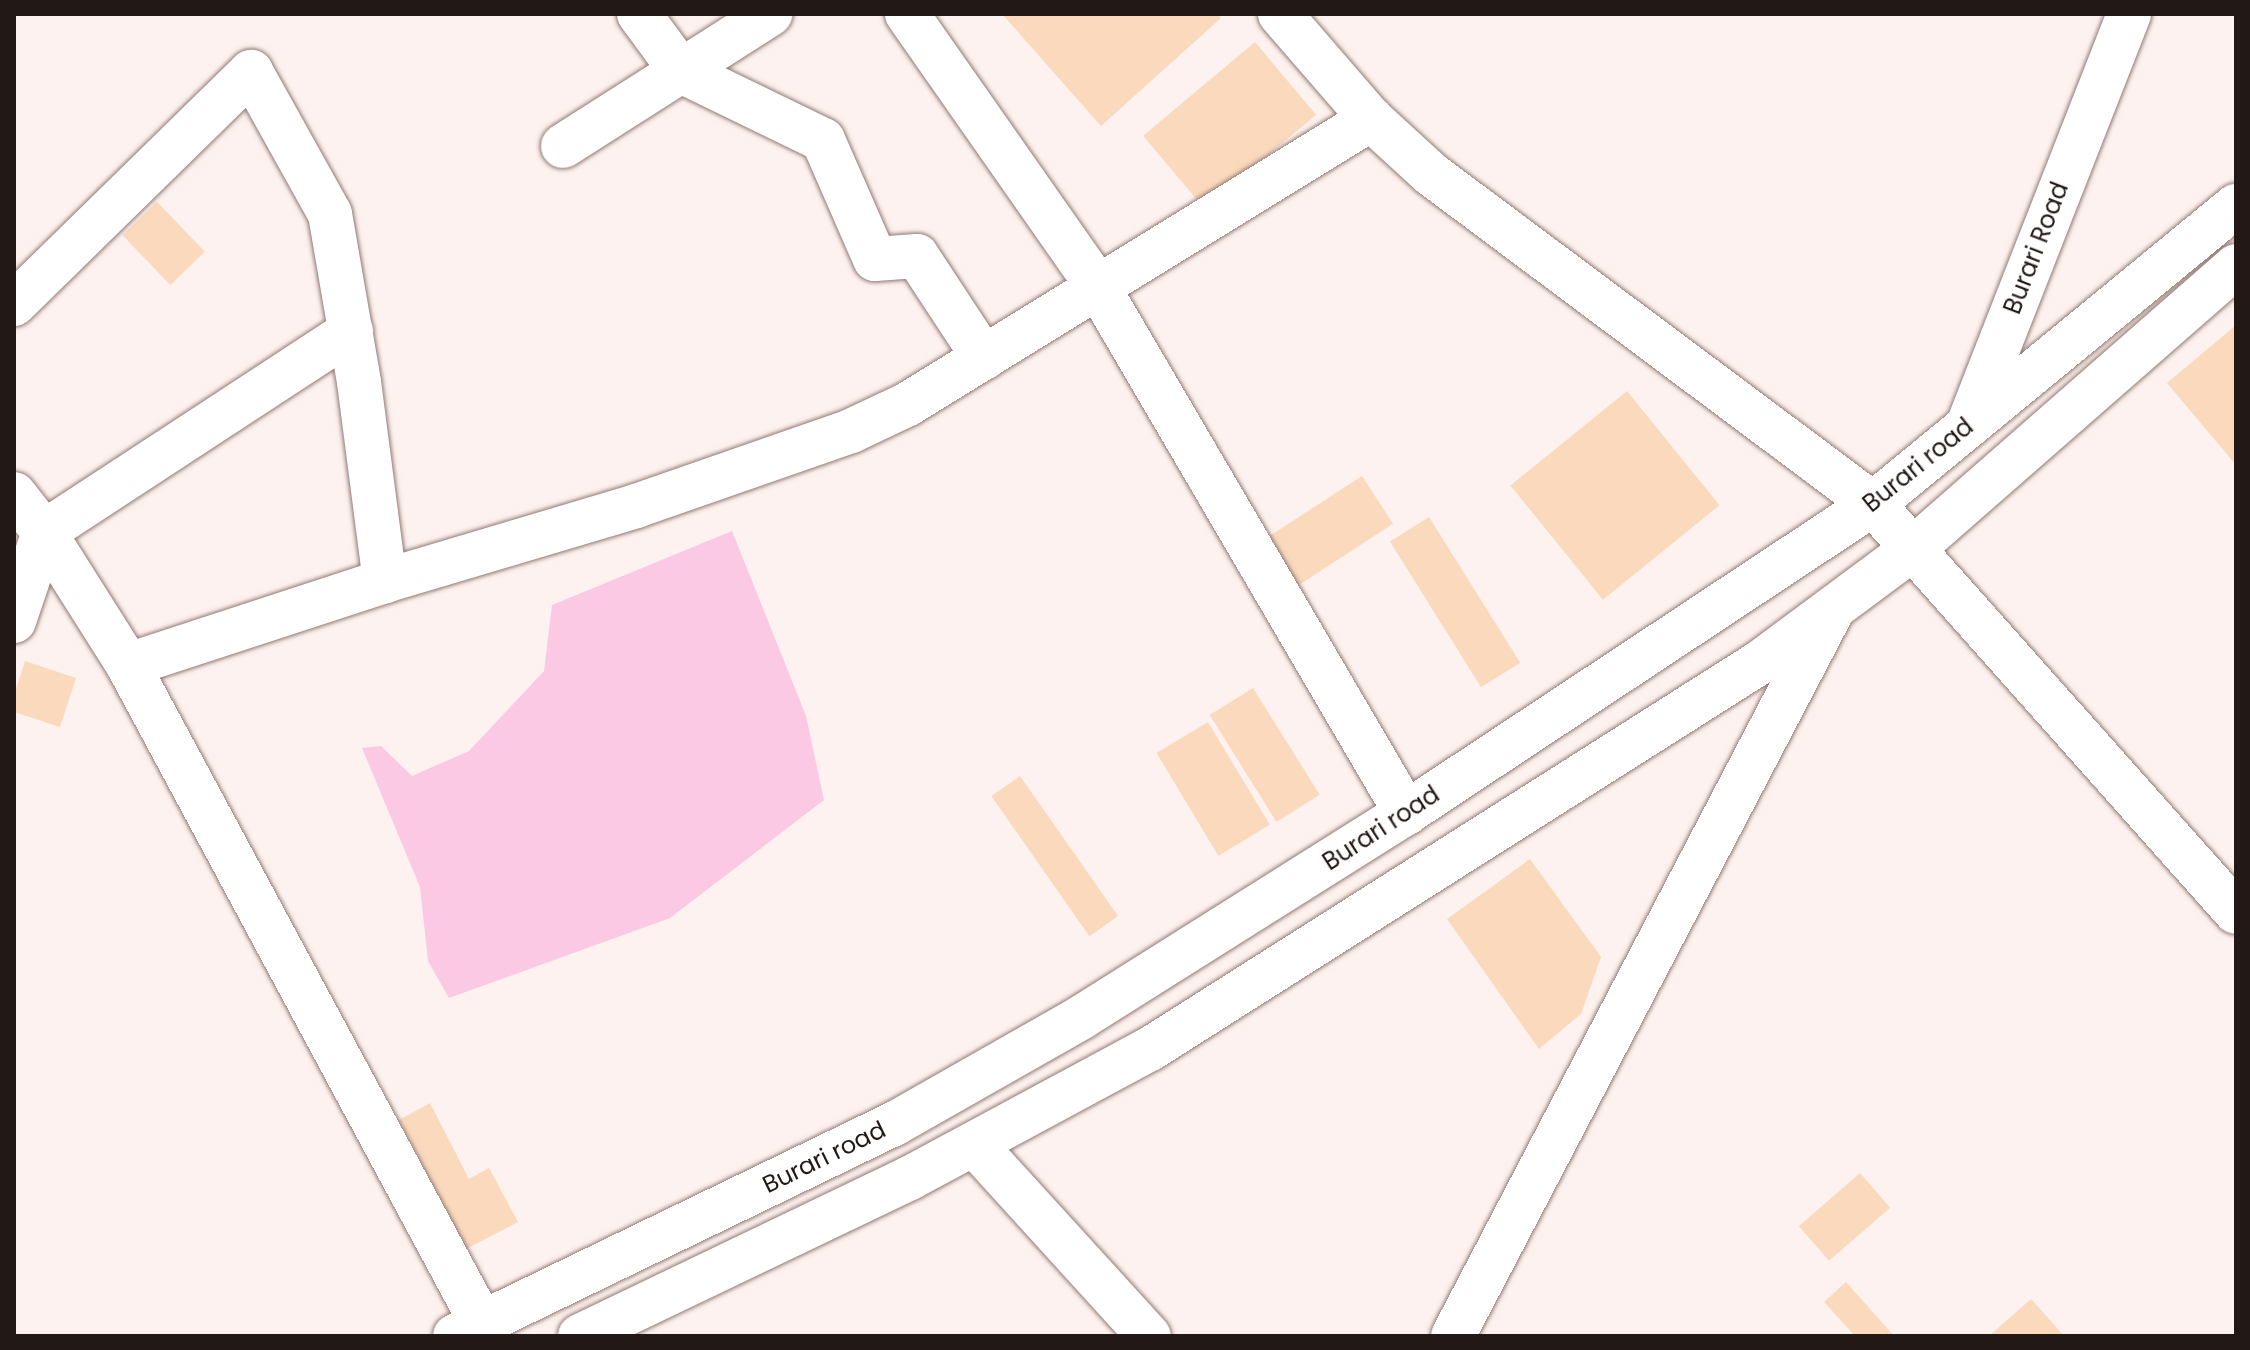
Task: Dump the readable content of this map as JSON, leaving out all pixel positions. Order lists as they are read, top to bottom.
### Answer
{
  "streets": {
    "street": ["Burari Road", "Burari road"]
  },
  "crossings": [
    ["Burari Road", "Burari road"]
  ]
}
